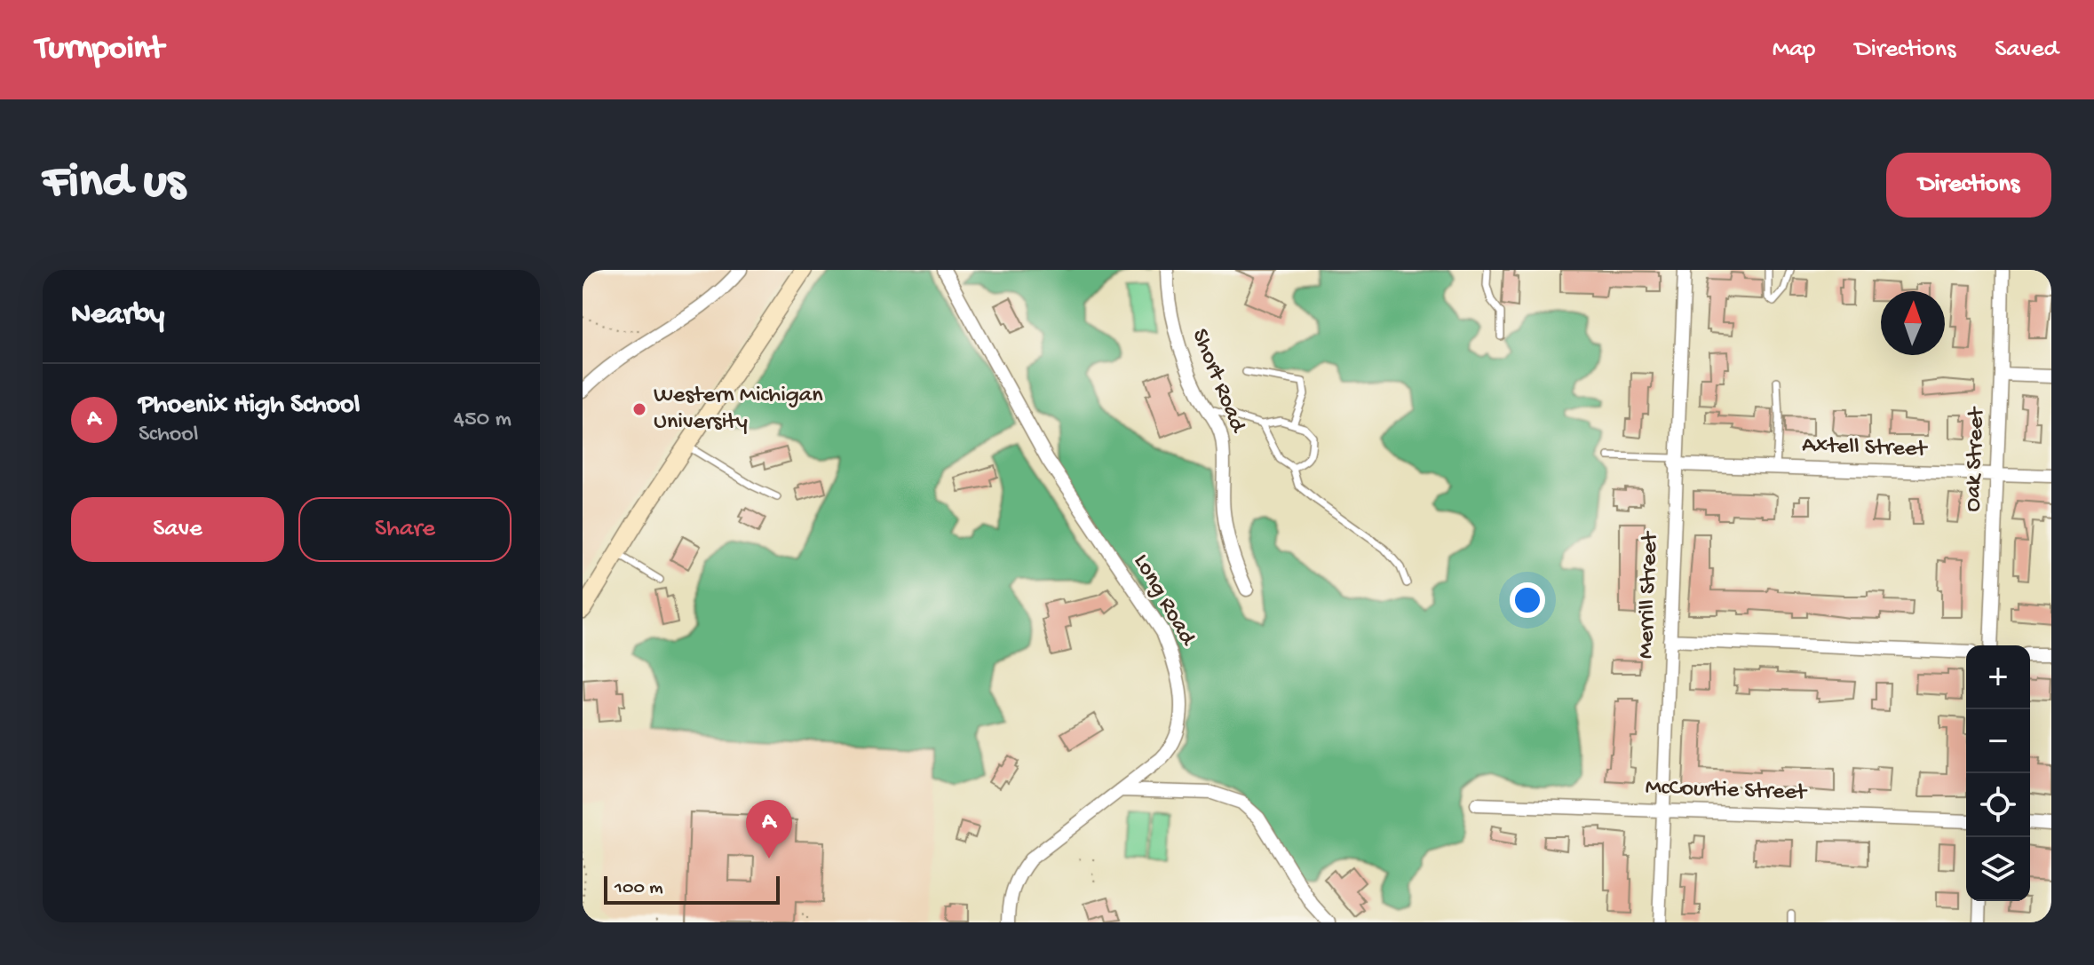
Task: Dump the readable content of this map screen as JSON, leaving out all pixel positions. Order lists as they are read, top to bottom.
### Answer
{
  "streets": {
    "street": [
      "Short Road",
      "Axtell Street",
      "Oak Street",
      "Merrill Street",
      "Long Road",
      "McCourtie Street"
    ]
  },
  "crossings": [
    ["Axtell Street", "Oak Street"],
    ["Axtell Street", "Merrill Street"],
    ["Merrill Street", "McCourtie Street"]
  ],
  "places": ["Western Michigan University"],
  "scale_bar": "100 m",
  "north": "top",
  "page": {
    "header": "Turnpoint",
    "nav": ["Map", "Directions", "Saved"],
    "buttons": [
      "Directions",
      ["Save", "Share"]
    ],
    "title": "Find us",
    "heading": "Nearby",
    "list": [
      {
        "mark": "A",
        "name": "Phoenix High School",
        "note": "School",
        "value": "450 m"
      }
    ],
    "map_buttons": ["+", "−"],
    "pins": "A",
    "scale": "100 m"
  }
}
